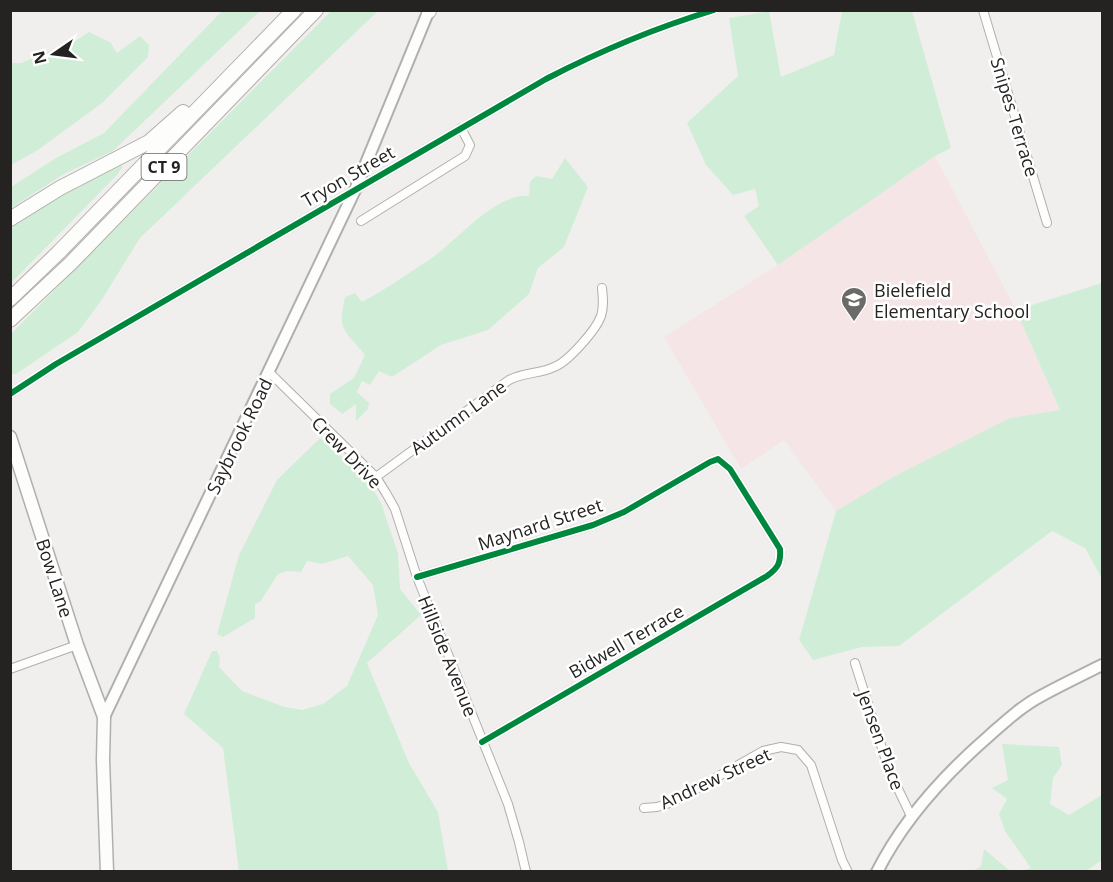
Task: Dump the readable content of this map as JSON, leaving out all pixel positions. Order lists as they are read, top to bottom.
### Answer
{
  "streets": {
    "highway": ["CT 9"],
    "main road": ["Saybrook Road", "Bow Lane"],
    "street": [
      "Snipes Terrace",
      "Tryon Street",
      "Autumn Lane",
      "Crew Drive",
      "Maynard Street",
      "Bidwell Terrace",
      "Hillside Avenue",
      "Jensen Place",
      "Andrew Street"
    ]
  },
  "crossings": [
    ["Tryon Street", "Saybrook Road"],
    ["Autumn Lane", "Crew Drive"],
    ["Saybrook Road", "Crew Drive"],
    ["Saybrook Road", "Bow Lane"],
    ["Crew Drive", "Maynard Street"],
    ["Crew Drive", "Hillside Avenue"],
    ["Maynard Street", "Bidwell Terrace"],
    ["Maynard Street", "Hillside Avenue"],
    ["Bidwell Terrace", "Hillside Avenue"]
  ],
  "places": {
    "school or university": ["Bielefield Elementary School"]
  },
  "north": "left"
}
